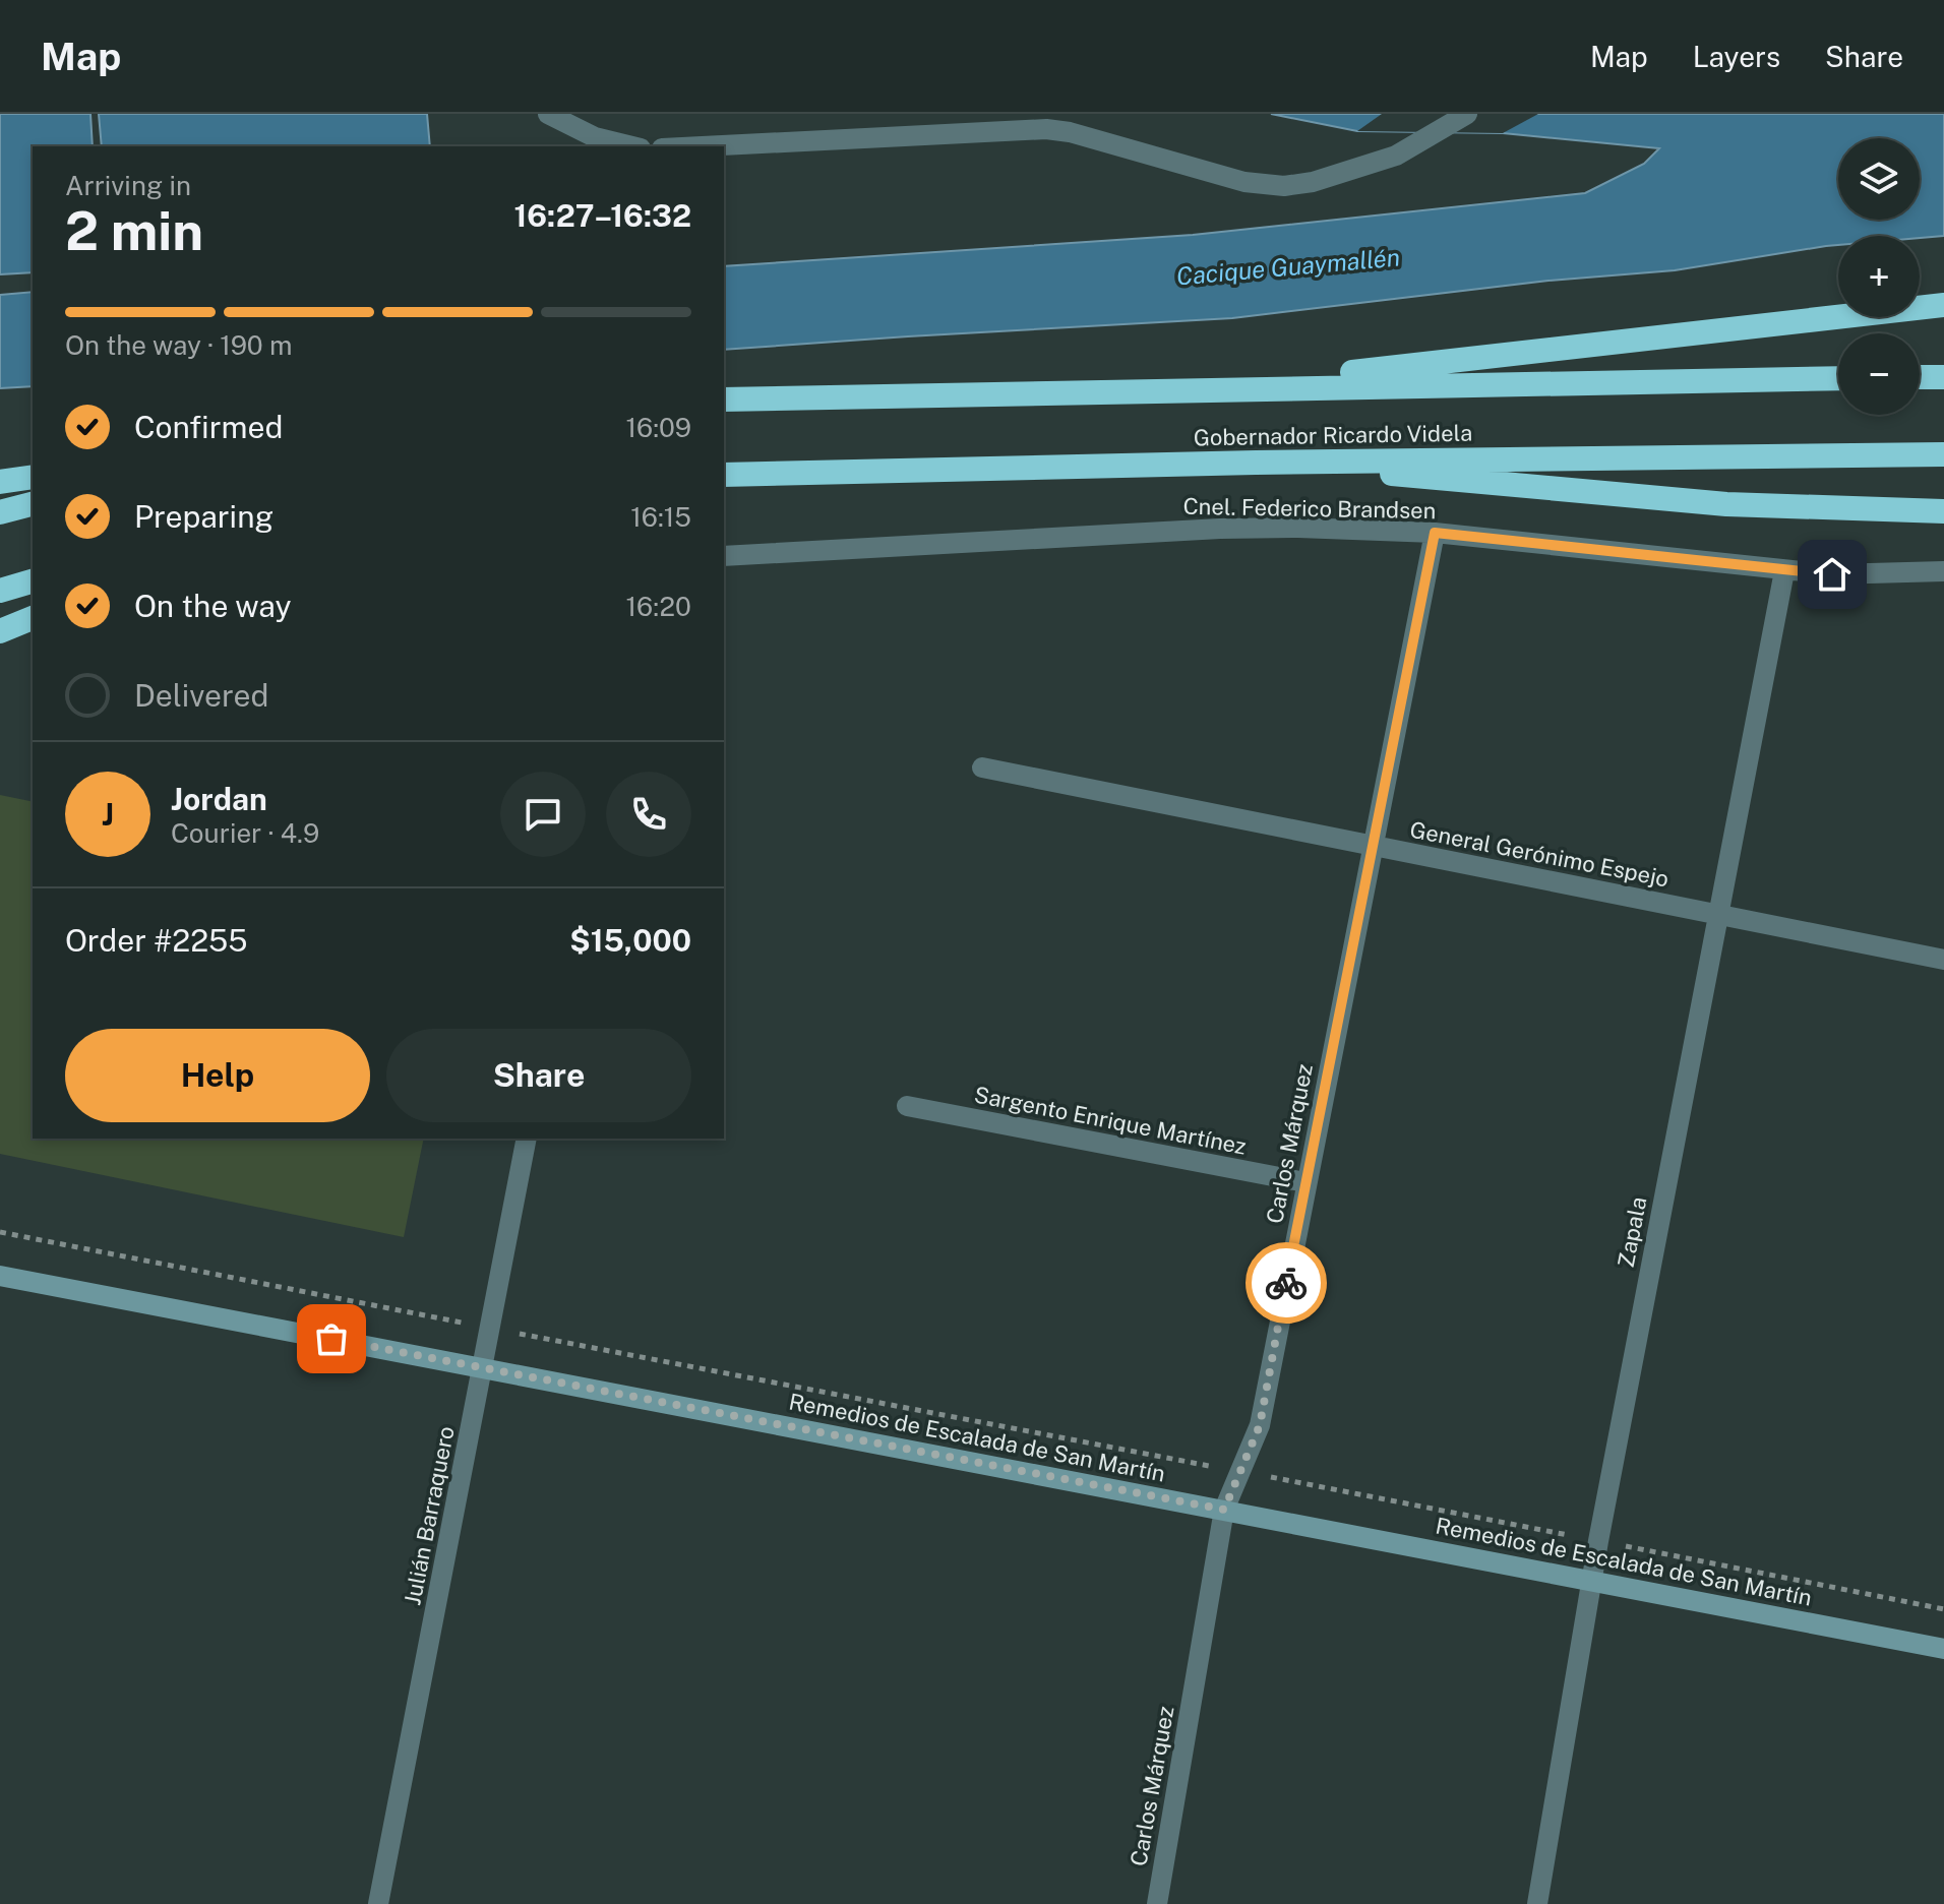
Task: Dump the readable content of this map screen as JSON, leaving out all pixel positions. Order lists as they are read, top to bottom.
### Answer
{
  "streets": {
    "highway": ["Gobernador Ricardo Videla"],
    "street": [
      "Cnel. Federico Brandsen",
      "General Gerónimo Espejo",
      "Sargento Enrique Martínez",
      "Carlos Márquez",
      "Zapala",
      "Remedios de Escalada de San Martín",
      "Julián Barraquero"
    ]
  },
  "crossings": [
    ["Cnel. Federico Brandsen", "Carlos Márquez"],
    ["Cnel. Federico Brandsen", "Zapala"],
    ["General Gerónimo Espejo", "Carlos Márquez"],
    ["General Gerónimo Espejo", "Zapala"],
    ["Sargento Enrique Martínez", "Carlos Márquez"],
    ["Carlos Márquez", "Remedios de Escalada de San Martín"],
    ["Zapala", "Remedios de Escalada de San Martín"],
    ["Remedios de Escalada de San Martín", "Julián Barraquero"]
  ],
  "water": ["Cacique Guaymallén"],
  "page": {
    "header": "Map",
    "nav": ["Map", "Layers", "Share"],
    "map_buttons": ["+", "−"],
    "heading": ["2 min", "Arriving in", "16:27–16:32"],
    "panel": [
      "Jordan",
      "Courier · 4.9",
      "Order #2255",
      "$15,000"
    ],
    "bar": "On the way · 190 m",
    "list": [
      ["Confirmed", "16:09"],
      ["Preparing", "16:15"],
      ["On the way", "16:20"],
      "Delivered"
    ],
    "round": "J",
    "buttons": ["Help", "Share"]
  }
}
